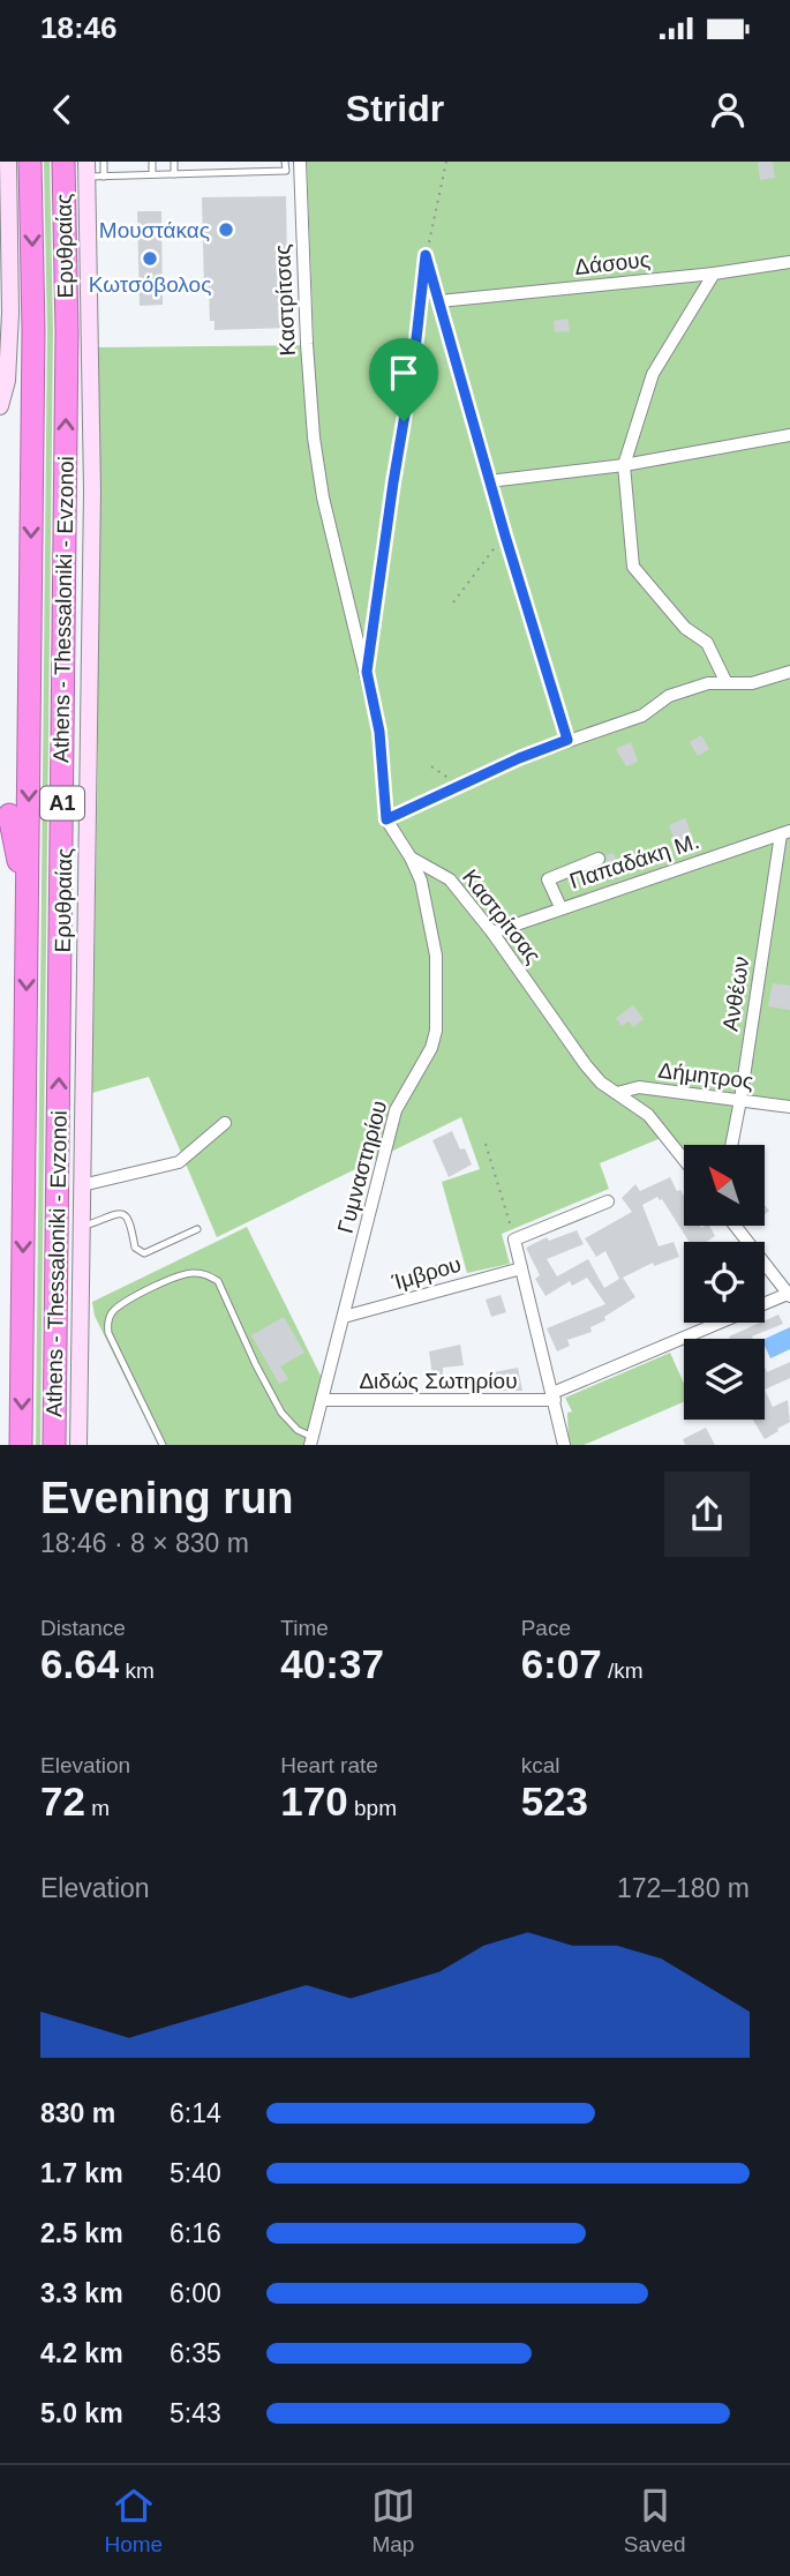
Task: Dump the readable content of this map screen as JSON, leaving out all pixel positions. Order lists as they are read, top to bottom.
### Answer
{
  "streets": {
    "highway": ["Athens - Thessaloniki - Evzonoi", "Α1"],
    "main road": ["Ερυθραίας"],
    "street": [
      "Δάσους",
      "Καστρίτσας",
      "Παπαδάκη Μ.",
      "Ανθέων",
      "Δήμητρος",
      "Γυμναστηρίου",
      "Ίμβρου",
      "Διδώς Σωτηρίου"
    ]
  },
  "crossings": [
    ["Καστρίτσας", "Παπαδάκη Μ."],
    ["Καστρίτσας", "Δήμητρος"],
    ["Καστρίτσας", "Γυμναστηρίου"],
    ["Παπαδάκη Μ.", "Ανθέων"],
    ["Ανθέων", "Δήμητρος"],
    ["Γυμναστηρίου", "Ίμβρου"],
    ["Γυμναστηρίου", "Διδώς Σωτηρίου"]
  ],
  "places": ["Μουστάκας", "Κωτσόβολος"],
  "north": "top left",
  "page": {
    "status": "18:46",
    "header": "Stridr",
    "heading": ["Evening run", "18:46 · 8 × 830 m"],
    "stats": [
      ["Distance", "6.64 km"],
      ["Time", "40:37"],
      ["Pace", "6:07 /km"],
      ["Elevation", "72 m"],
      ["Heart rate", "170 bpm"],
      ["kcal", "523"]
    ],
    "chart": ["Elevation", "172–180 m"],
    "list": [
      {
        "name": "830 m",
        "note": "6:14"
      },
      {
        "name": "1.7 km",
        "note": "5:40"
      },
      {
        "name": "2.5 km",
        "note": "6:16"
      },
      {
        "name": "3.3 km",
        "note": "6:00"
      },
      {
        "name": "4.2 km",
        "note": "6:35"
      },
      {
        "name": "5.0 km",
        "note": "5:43"
      }
    ],
    "tabs": ["Home", "Map", "Saved"]
  }
}
